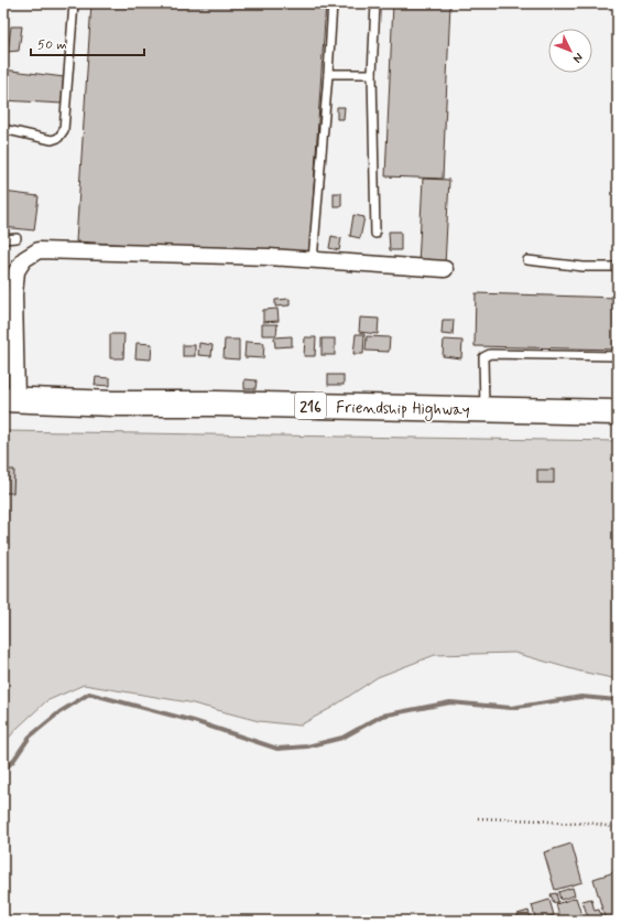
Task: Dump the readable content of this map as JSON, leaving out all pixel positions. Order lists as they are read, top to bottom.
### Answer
{
  "streets": {
    "main road": ["216", "Friendship Highway"]
  },
  "scale_bar": "50 m",
  "north": "bottom right"
}
